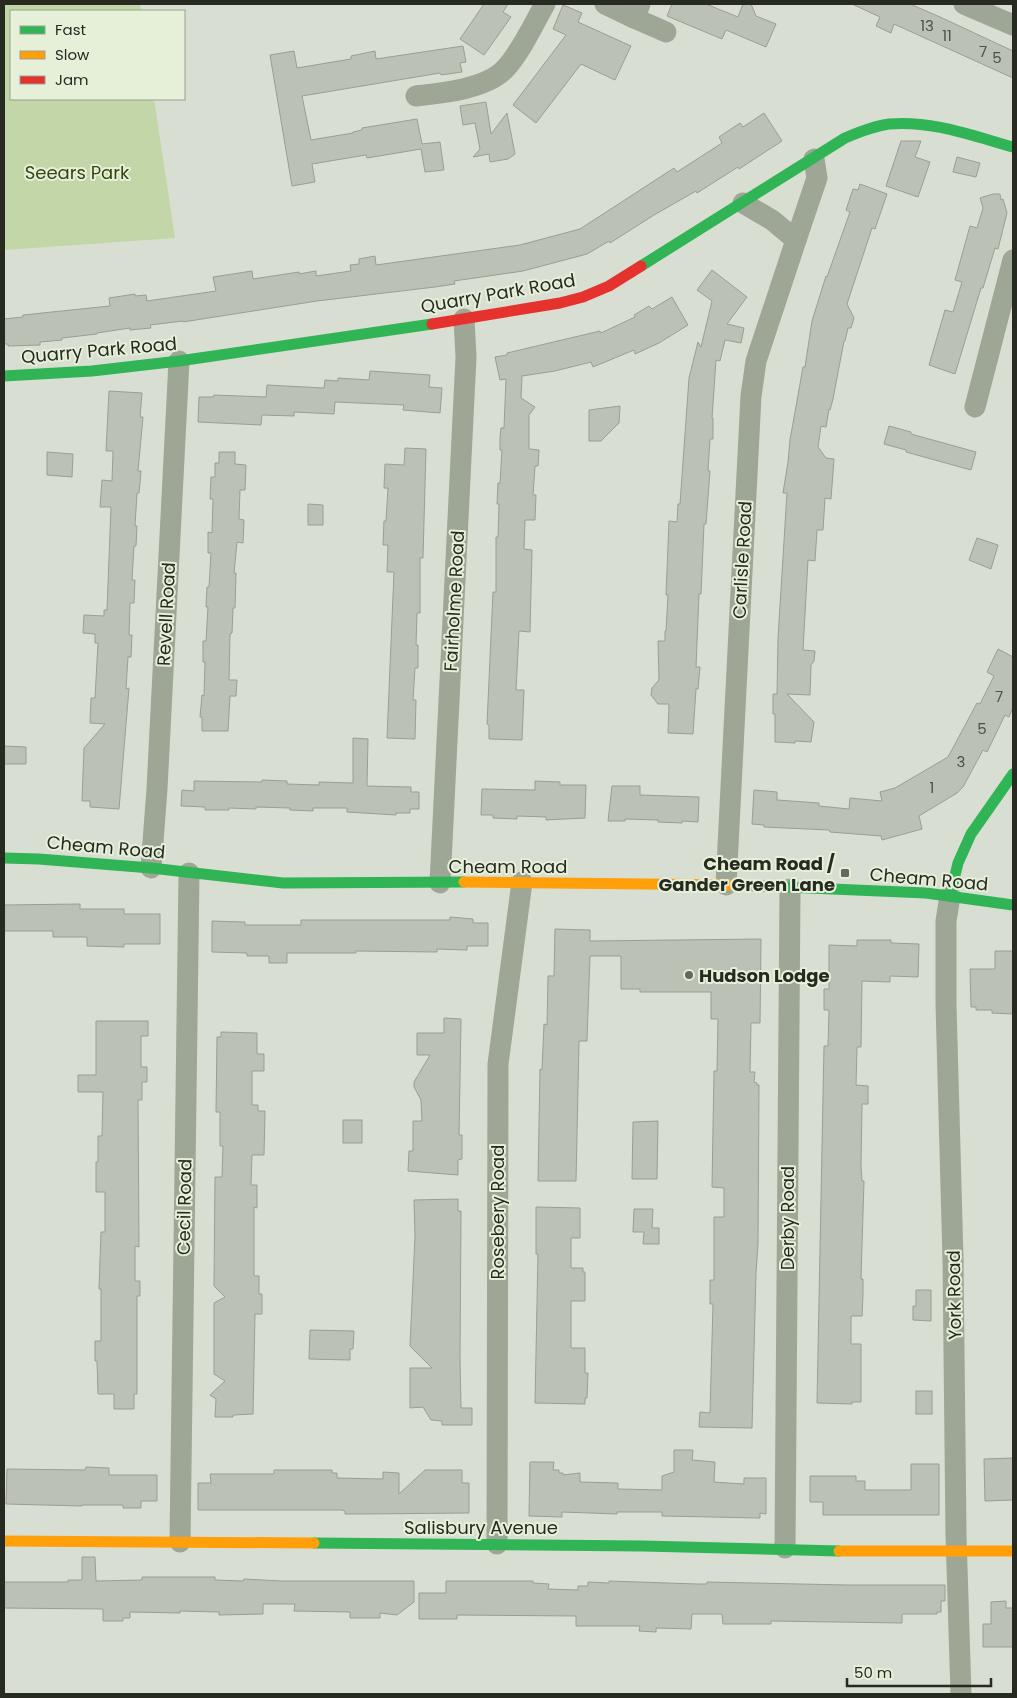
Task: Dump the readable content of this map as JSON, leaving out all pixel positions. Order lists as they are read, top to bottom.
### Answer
{
  "streets": {
    "main road": ["Quarry Park Road", "Cheam Road", "Salisbury Avenue"],
    "street": [
      "Carlisle Road",
      "Fairholme Road",
      "Revell Road",
      "Cecil Road",
      "Rosebery Road",
      "Derby Road",
      "York Road"
    ]
  },
  "crossings": [
    ["Quarry Park Road", "Carlisle Road"],
    ["Quarry Park Road", "Fairholme Road"],
    ["Quarry Park Road", "Revell Road"],
    ["Carlisle Road", "Cheam Road"],
    ["Fairholme Road", "Cheam Road"],
    ["Revell Road", "Cheam Road"],
    ["Cheam Road", "Cecil Road"],
    ["Cheam Road", "Rosebery Road"],
    ["Cheam Road", "Derby Road"],
    ["Cheam Road", "York Road"],
    ["Cecil Road", "Salisbury Avenue"],
    ["Rosebery Road", "Salisbury Avenue"],
    ["Derby Road", "Salisbury Avenue"],
    ["York Road", "Salisbury Avenue"]
  ],
  "parks": ["Seears Park"],
  "places": {
    "transit": ["Cheam Road / Gander Green Lane"],
    "other": ["Hudson Lodge"]
  },
  "house_numbers": [
    "13",
    "11",
    "7",
    "5",
    "7",
    "5",
    "3",
    "1"
  ],
  "legend": ["Fast", "Slow", "Jam"],
  "scale_bar": "50 m"
}
